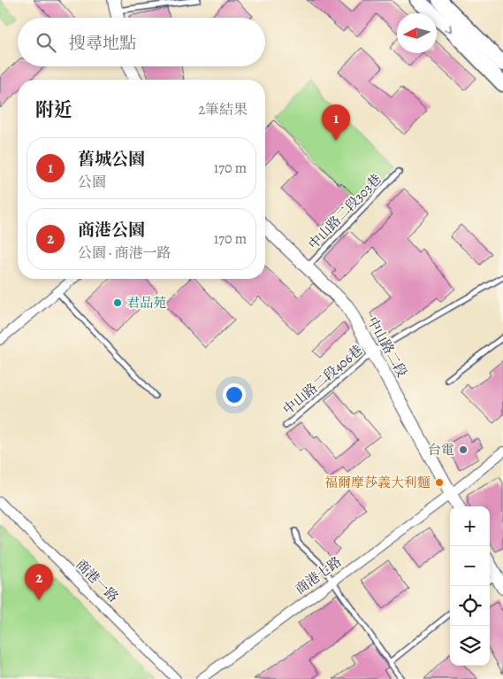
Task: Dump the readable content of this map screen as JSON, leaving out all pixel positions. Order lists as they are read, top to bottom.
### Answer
{
  "streets": {
    "main road": ["中山路二段"],
    "street": ["商港七路", "商港一路"],
    "lane": ["中山路二段303巷", "中山路二段406巷"]
  },
  "crossings": [
    ["中山路二段303巷", "中山路二段"],
    ["中山路二段", "中山路二段406巷"],
    ["中山路二段", "商港七路"]
  ],
  "places": ["君品苑", "台電", "福爾摩莎義大利麵"],
  "north": "left",
  "page": {
    "search": "搜尋地點",
    "heading": ["附近", "2筆結果"],
    "pins": ["1", "2"],
    "list": [
      {
        "mark": "1",
        "name": "舊城公園",
        "note": "公園",
        "value": "170 m"
      },
      {
        "mark": "2",
        "name": "商港公園",
        "note": "公園 · 商港一路",
        "value": "170 m"
      }
    ],
    "map_buttons": ["+", "−"]
  }
}
